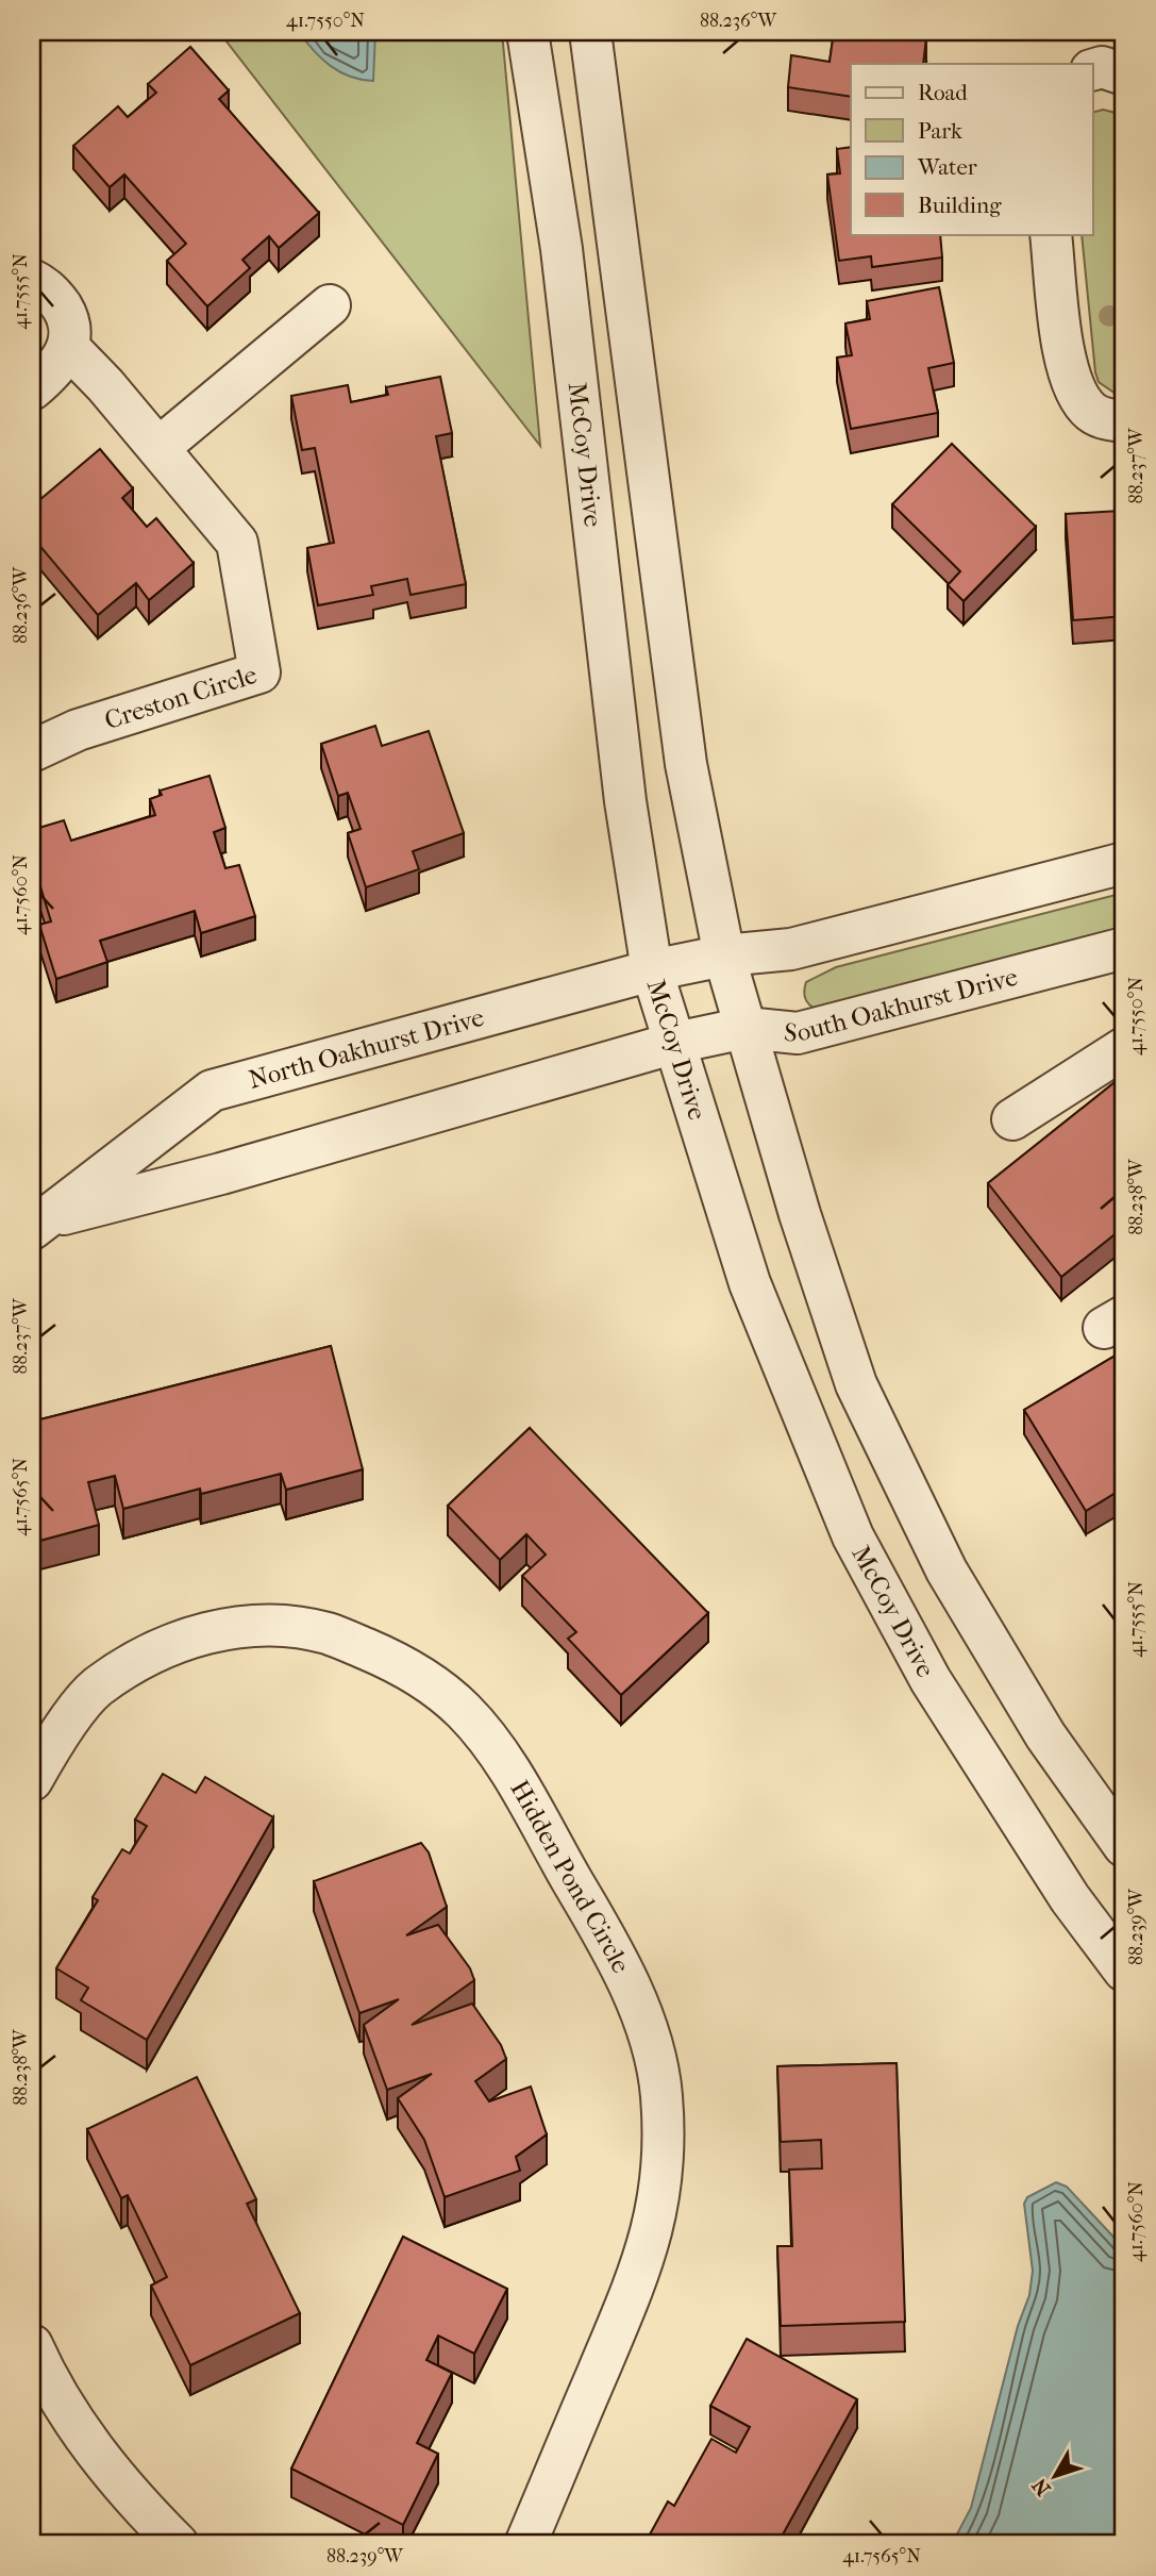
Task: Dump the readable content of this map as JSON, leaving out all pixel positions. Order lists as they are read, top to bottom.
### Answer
{
  "streets": {
    "street": [
      "McCoy Drive",
      "Creston Circle",
      "South Oakhurst Drive",
      "North Oakhurst Drive",
      "Hidden Pond Circle"
    ]
  },
  "crossings": [
    ["McCoy Drive", "South Oakhurst Drive"],
    ["McCoy Drive", "North Oakhurst Drive"],
    ["South Oakhurst Drive", "North Oakhurst Drive"]
  ],
  "legend": [
    "Road",
    "Park",
    "Water",
    "Building"
  ],
  "north": "bottom left",
  "coordinates": [
    "41.7550°N",
    "88.236°W",
    "41.7555°N",
    "88.237°W",
    "41.7560°N",
    "88.238°W",
    "41.7565°N",
    "88.239°W"
  ]
}
